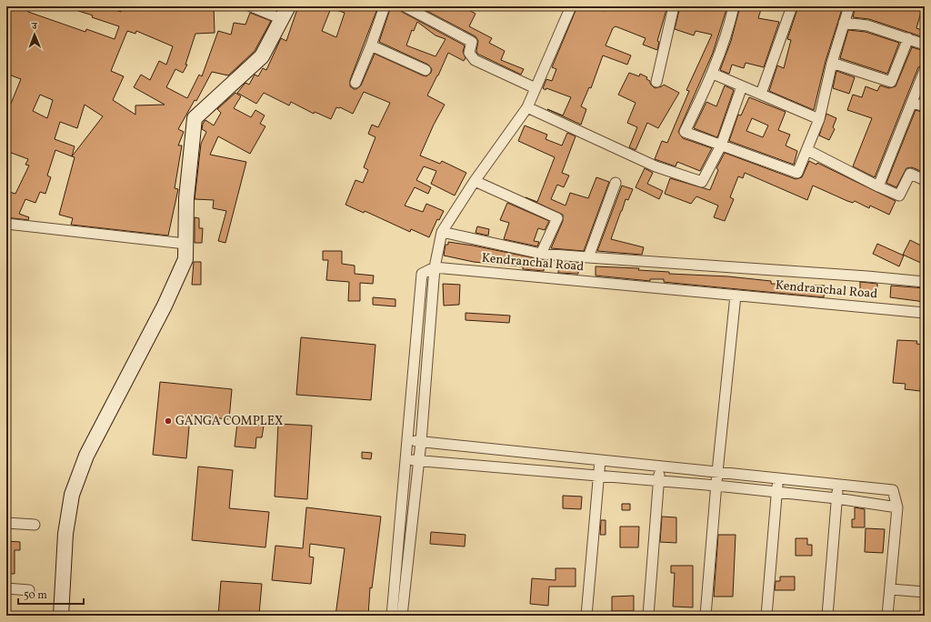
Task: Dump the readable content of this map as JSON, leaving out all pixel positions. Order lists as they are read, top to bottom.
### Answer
{
  "streets": {
    "street": ["Kendranchal Road"]
  },
  "places": ["GANGA COMPLEX"],
  "scale_bar": "50 m",
  "north": "top"
}
